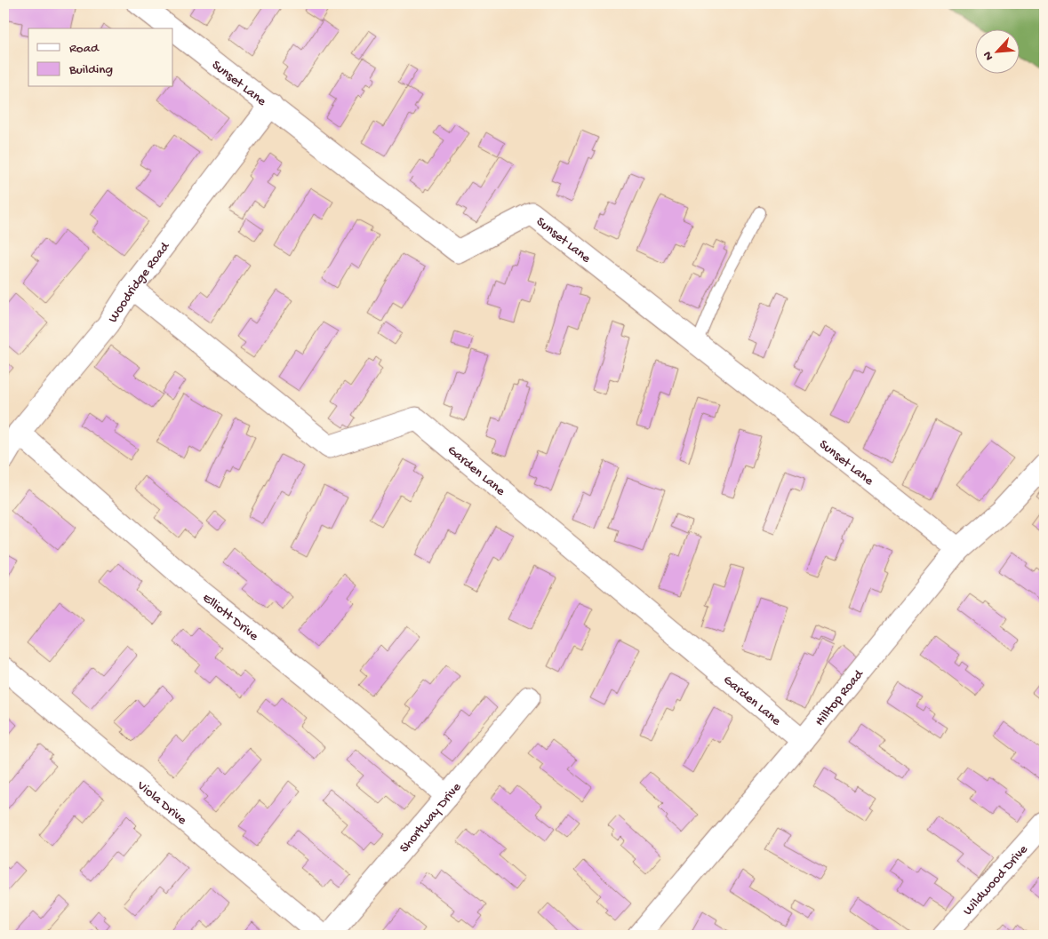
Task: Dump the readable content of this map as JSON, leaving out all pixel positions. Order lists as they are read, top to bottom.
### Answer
{
  "streets": {
    "street": [
      "Sunset Lane",
      "Woodridge Road",
      "Garden Lane",
      "Elliott Drive",
      "Hilltop Road",
      "Viola Drive",
      "Shortway Drive",
      "Wildwood Drive"
    ]
  },
  "crossings": [
    ["Sunset Lane", "Woodridge Road"],
    ["Sunset Lane", "Hilltop Road"],
    ["Woodridge Road", "Garden Lane"],
    ["Woodridge Road", "Elliott Drive"],
    ["Garden Lane", "Hilltop Road"],
    ["Elliott Drive", "Shortway Drive"]
  ],
  "legend": ["Road", "Building"],
  "north": "bottom left"
}
